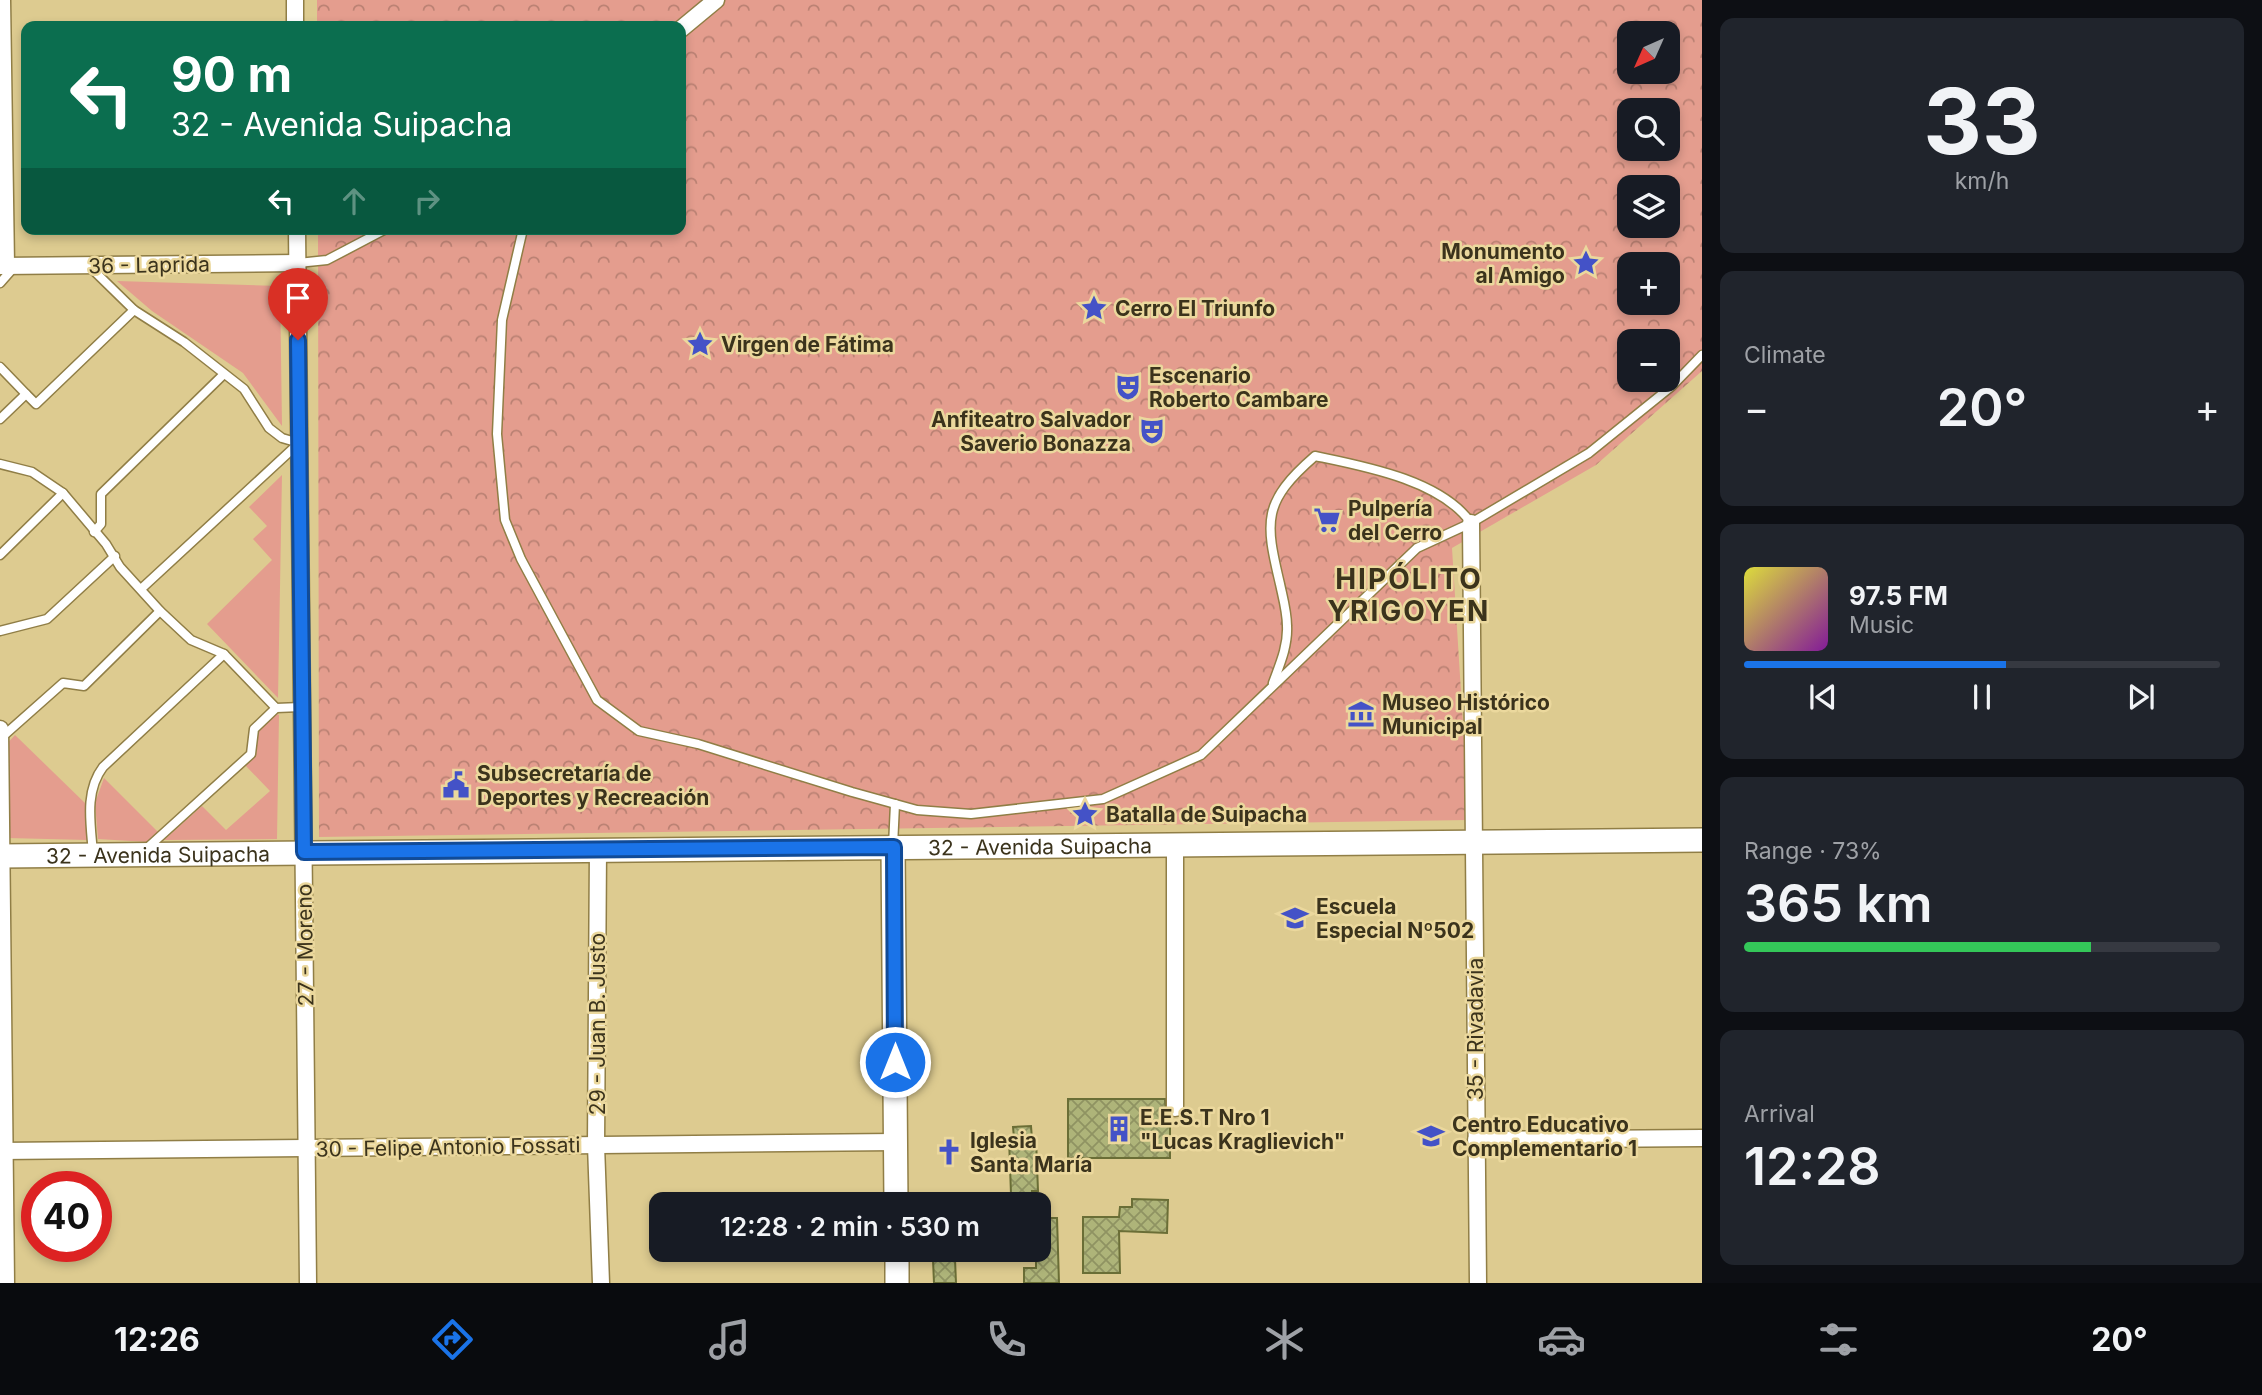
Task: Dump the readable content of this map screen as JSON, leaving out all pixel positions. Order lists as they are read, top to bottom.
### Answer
{
  "streets": {
    "street": [
      "36 - Laprida",
      "32 - Avenida Suipacha",
      "27 - Moreno",
      "29 - Juan B. Justo",
      "35 - Rivadavia",
      "30 - Felipe Antonio Fossati"
    ]
  },
  "crossings": [
    ["36 - Laprida", "27 - Moreno"],
    ["32 - Avenida Suipacha", "27 - Moreno"],
    ["32 - Avenida Suipacha", "29 - Juan B. Justo"],
    ["32 - Avenida Suipacha", "35 - Rivadavia"],
    ["27 - Moreno", "30 - Felipe Antonio Fossati"],
    ["29 - Juan B. Justo", "30 - Felipe Antonio Fossati"]
  ],
  "districts": ["HIPÓLITO YRIGOYEN"],
  "places": {
    "place": [
      "Monumento al Amigo",
      "Cerro El Triunfo",
      "Virgen de Fátima",
      "Batalla de Suipacha"
    ],
    "theatre": ["Escenario Roberto Cambare", "Anfiteatro Salvador Saverio Bonazza"],
    "supermarket": ["Pulpería del Cerro"],
    "museum": ["Museo Histórico Municipal"],
    "public building": ["Subsecretaría de Deportes y Recreación"],
    "school or university": ["Escuela Especial Nº502", "Centro Educativo Complementario 1"],
    "building": ["E.E.S.T Nro 1 \"Lucas Kraglievich\""],
    "church": ["Iglesia Santa María"]
  },
  "north": "bottom left",
  "page": {
    "tile": [
      ["33", "km/h"],
      "Climate",
      ["Range · 73%", "365 km"],
      ["Arrival", "12:28"]
    ],
    "map_buttons": ["+", "−"],
    "turn": ["90 m", "32 - Avenida Suipacha"],
    "heat": ["−", "20°", "+"],
    "song": ["97.5 FM", "Music"],
    "limit": "40",
    "trip": "12:28 · 2 min · 530 m",
    "tabs": ["12:26", "20°"]
  }
}
